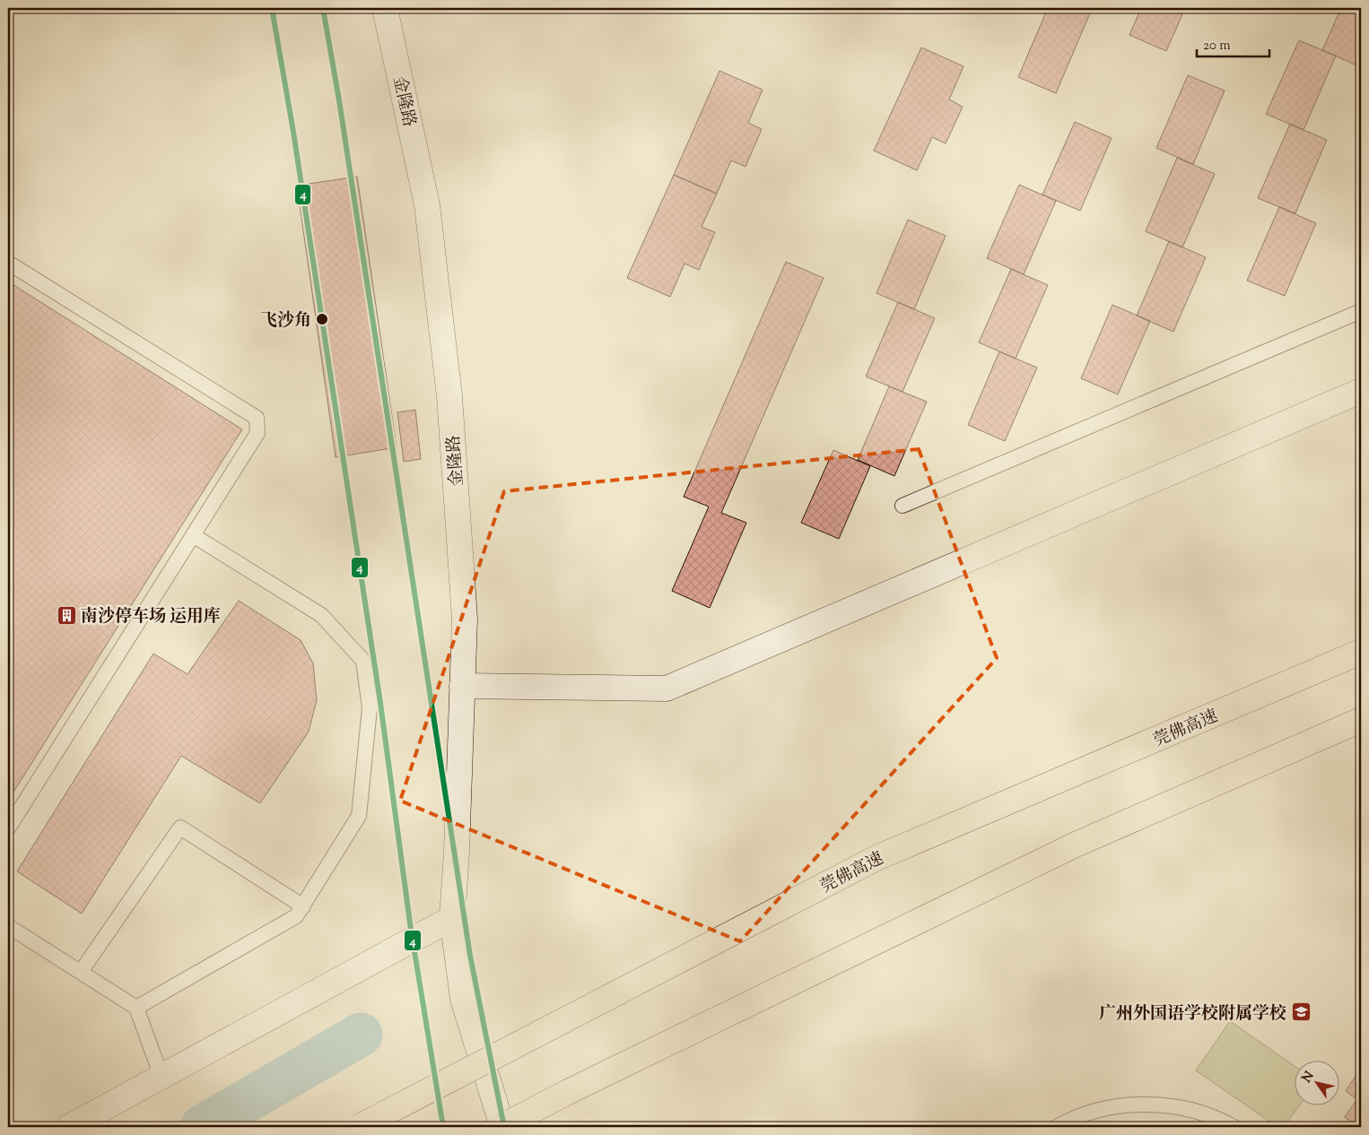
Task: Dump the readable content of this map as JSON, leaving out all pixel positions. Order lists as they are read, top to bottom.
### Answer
{
  "streets": {
    "highway": ["莞佛高速"],
    "street": ["金隆路"]
  },
  "places": {
    "other": ["飞沙角"],
    "building": ["南沙停车场 运用库"],
    "school or university": ["广州外国语学校附属学校"]
  },
  "lines": ["transit line 4"],
  "scale_bar": "20 m",
  "north": "top left"
}
